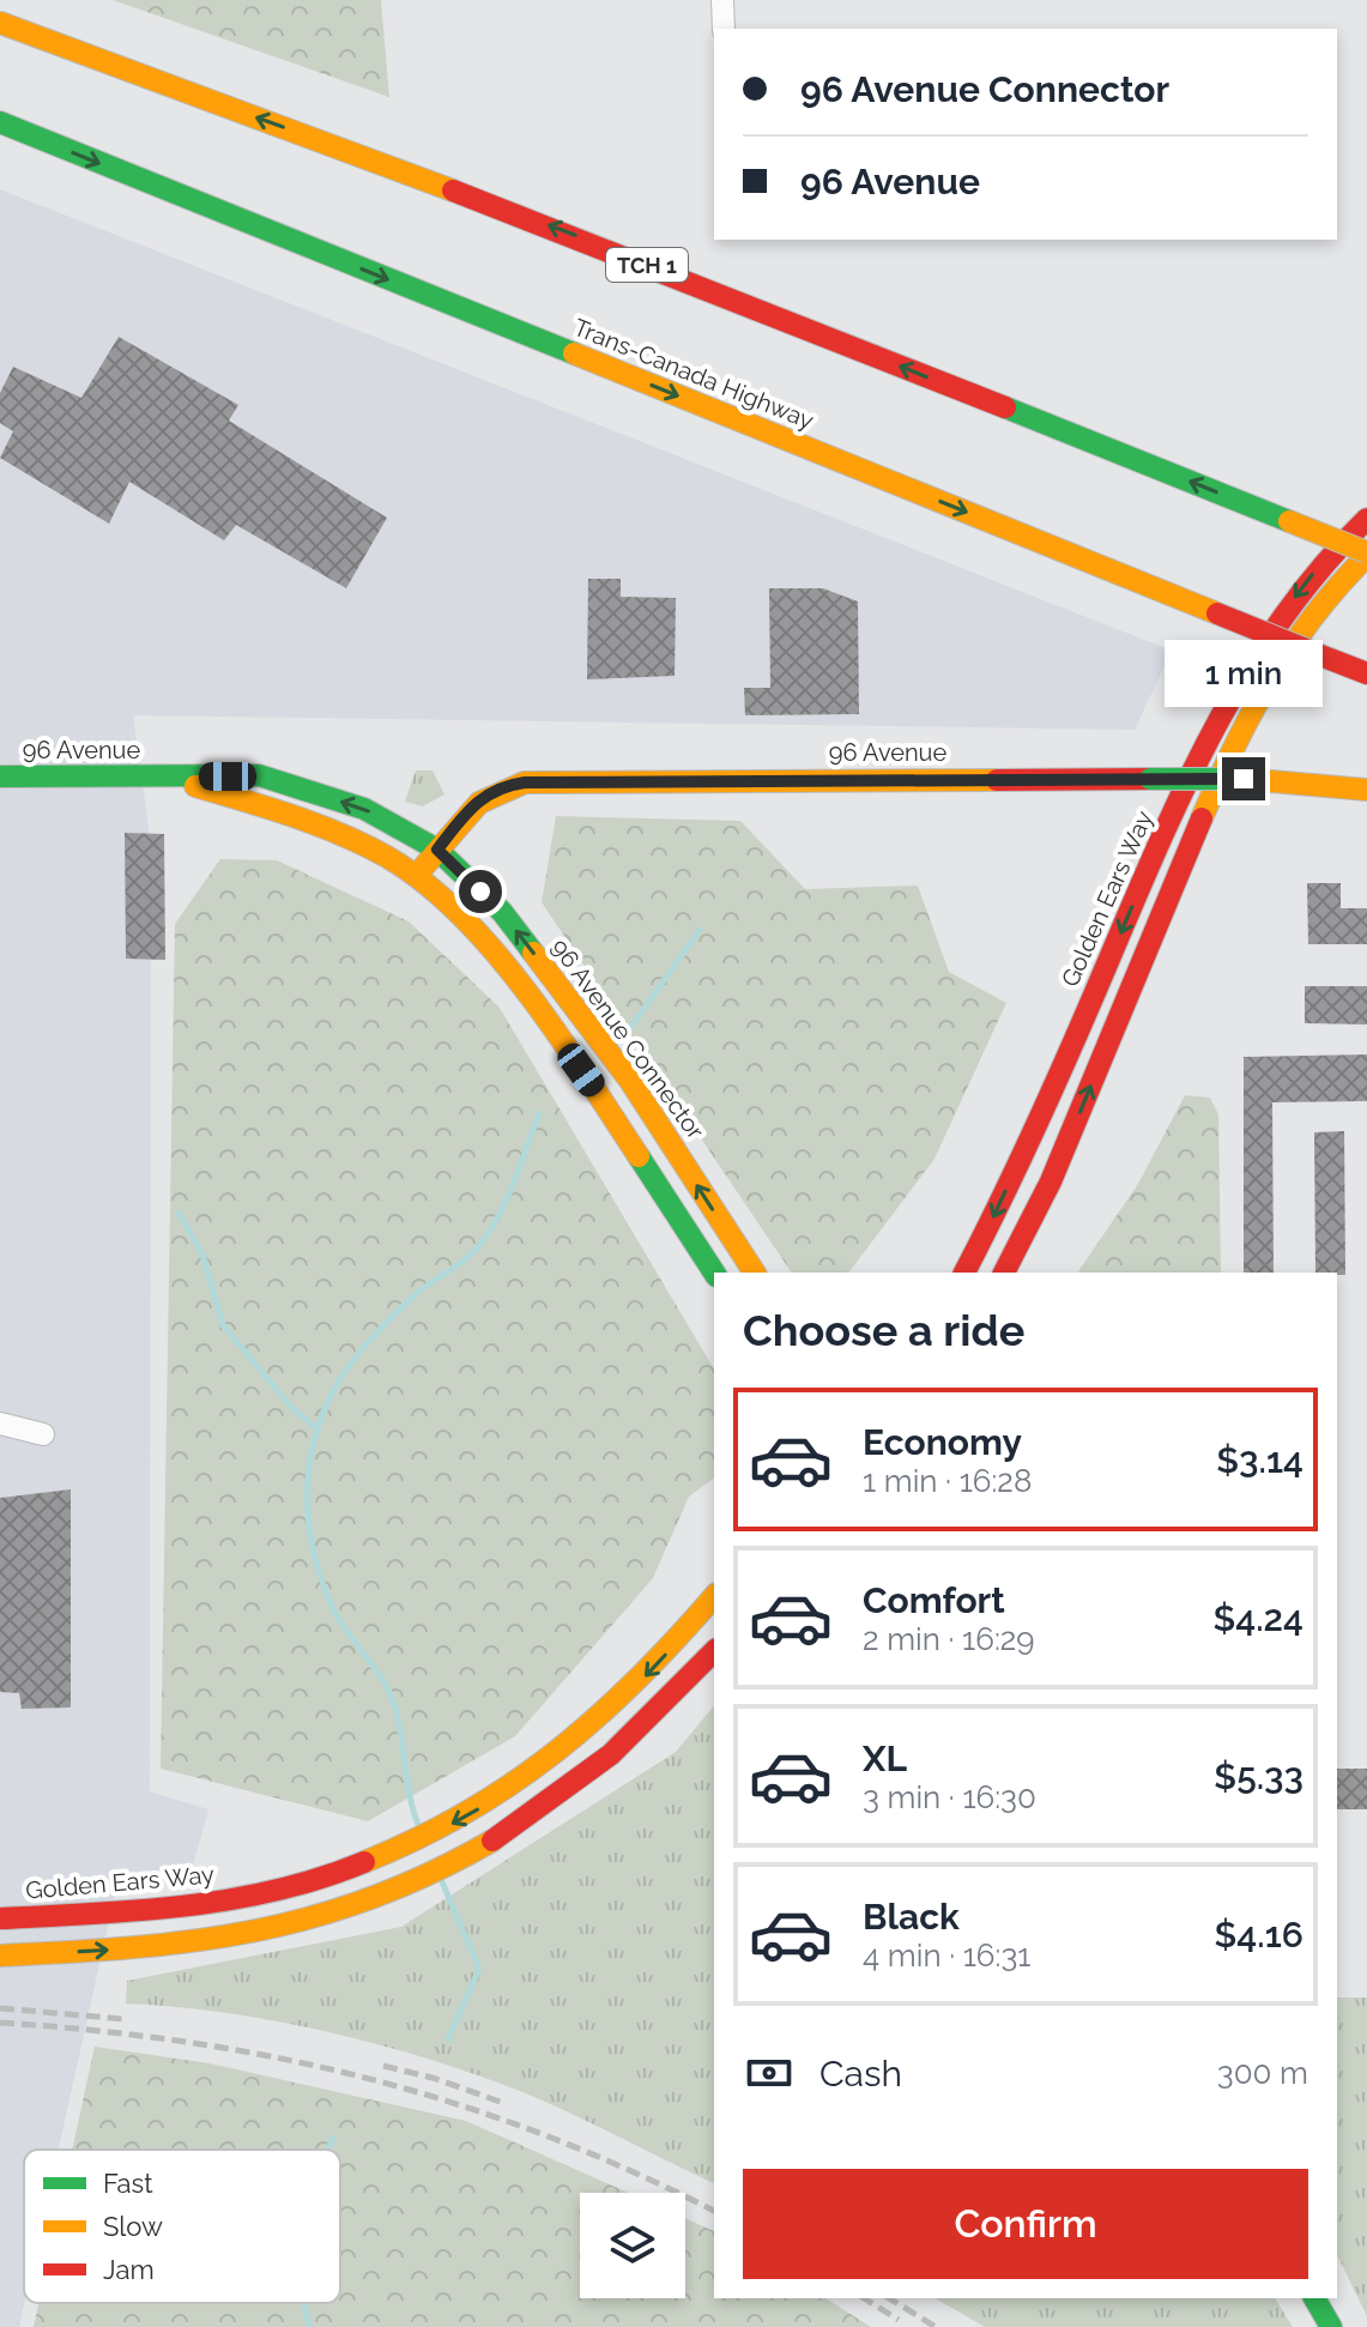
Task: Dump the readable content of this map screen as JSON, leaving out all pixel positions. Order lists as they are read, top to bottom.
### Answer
{
  "streets": {
    "main road": [
      "TCH 1",
      "Trans-Canada Highway",
      "96 Avenue",
      "Golden Ears Way",
      "96 Avenue Connector"
    ]
  },
  "crossings": [
    ["96 Avenue", "96 Avenue Connector"]
  ],
  "legend": ["Fast", "Slow", "Jam"],
  "page": {
    "banner": ["96 Avenue Connector", "96 Avenue"],
    "bubble": "1 min",
    "heading": "Choose a ride",
    "list": [
      {
        "name": "Economy",
        "note": "1 min · 16:28",
        "value": "$3.14"
      },
      {
        "name": "Comfort",
        "note": "2 min · 16:29",
        "value": "$4.24"
      },
      {
        "name": "XL",
        "note": "3 min · 16:30",
        "value": "$5.33"
      },
      {
        "name": "Black",
        "note": "4 min · 16:31",
        "value": "$4.16"
      }
    ],
    "pay": ["Cash", "300 m"],
    "buttons": "Confirm"
  }
}
